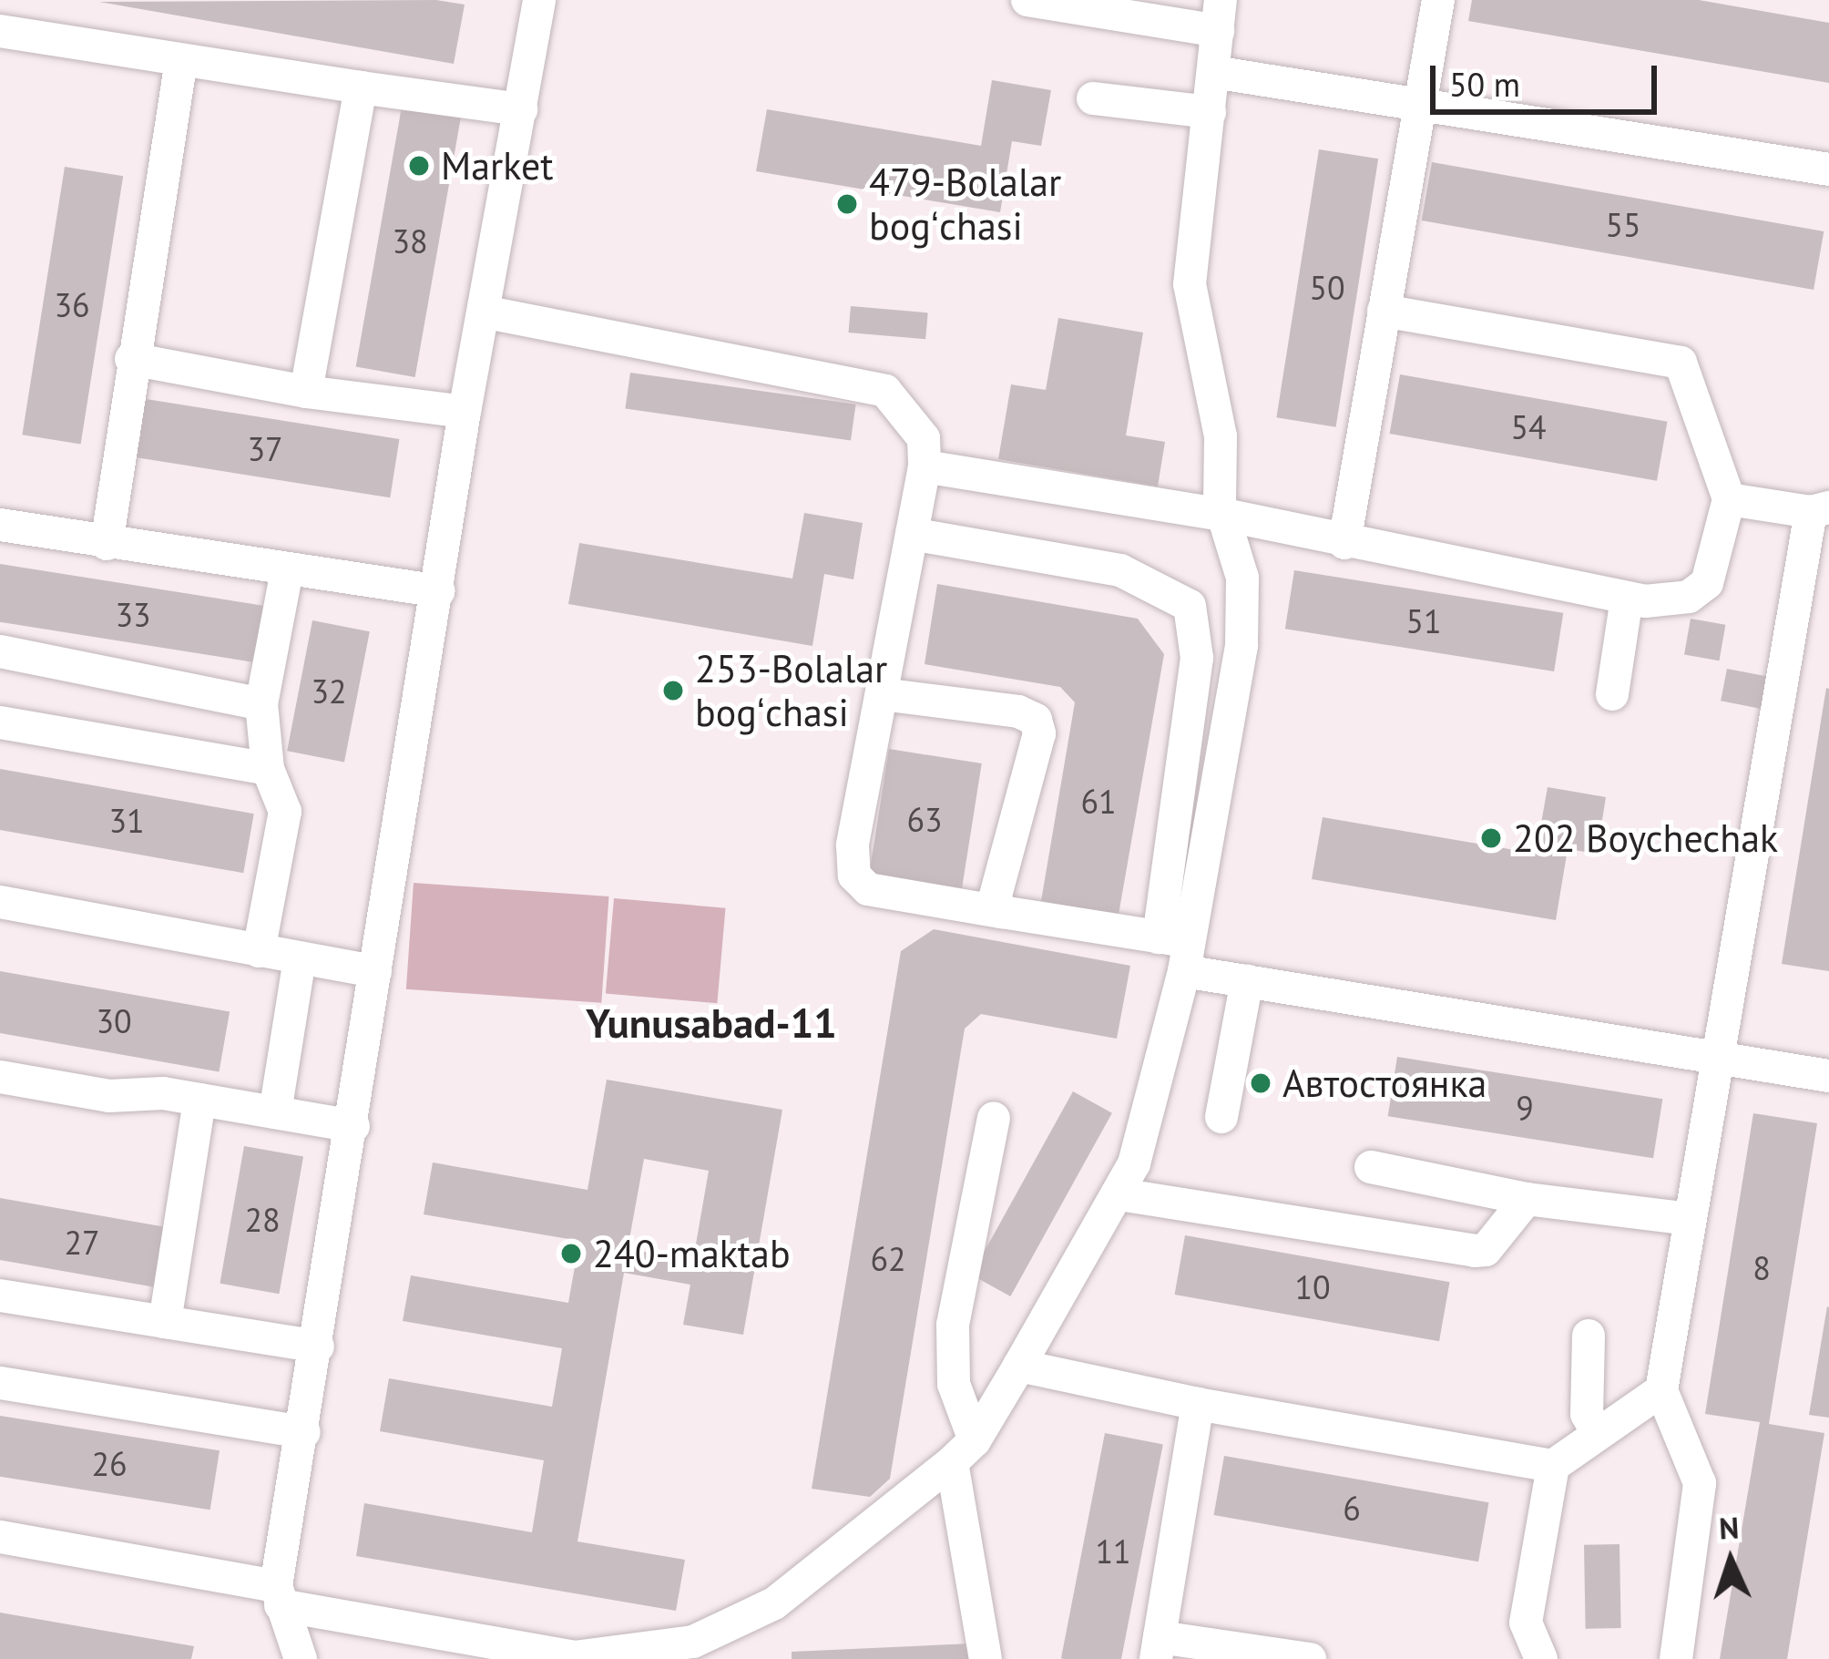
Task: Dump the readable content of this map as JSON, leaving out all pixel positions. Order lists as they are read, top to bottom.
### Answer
{
  "districts": ["Yunusabad-11"],
  "places": [
    "Market",
    "479-Bolalar bogʻchasi",
    "253-Bolalar bogʻchasi",
    "202 Boychechak",
    "Автостоянка",
    "240-maktab"
  ],
  "house_numbers": [
    "55",
    "38",
    "50",
    "36",
    "54",
    "37",
    "33",
    "51",
    "32",
    "61",
    "63",
    "31",
    "30",
    "9",
    "28",
    "27",
    "62",
    "8",
    "10",
    "26",
    "6",
    "11"
  ],
  "scale_bar": "50 m",
  "north": "top"
}
